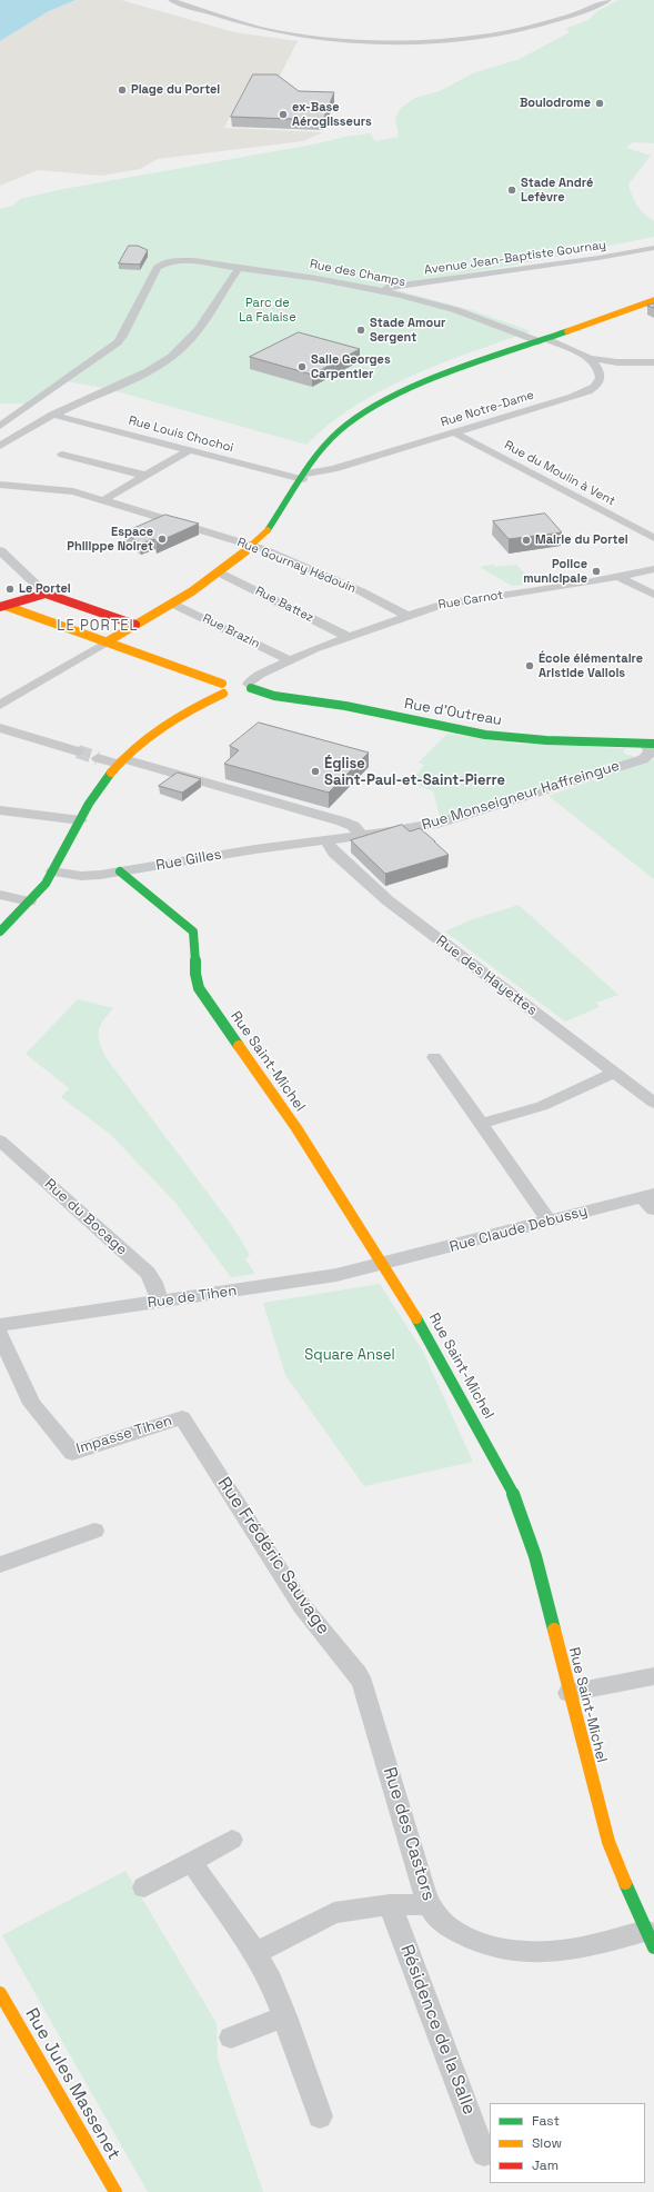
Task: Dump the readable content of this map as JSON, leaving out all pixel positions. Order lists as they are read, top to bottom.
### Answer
{
  "streets": {
    "street": [
      "Avenue Jean-Baptiste Gournay",
      "Rue des Champs",
      "Rue Notre-Dame",
      "Rue Louis Chochoi",
      "Rue du Moulin à Vent",
      "Rue Gournay Hédouin",
      "Rue Carnot",
      "Rue Battez",
      "Rue Brazin",
      "Rue d'Outreau",
      "Rue Monseigneur Haffreingue",
      "Rue Gilles",
      "Rue des Hayettes",
      "Rue Saint-Michel",
      "Rue du Bocage",
      "Rue Claude Debussy",
      "Rue de Tihen",
      "Impasse Tihen",
      "Rue Frédéric Sauvage",
      "Rue des Castors",
      "Résidence de la Salle",
      "Rue Jules Massenet"
    ]
  },
  "crossings": [
    ["Avenue Jean-Baptiste Gournay", "Rue des Champs"],
    ["Rue Notre-Dame", "Rue Louis Chochoi"],
    ["Rue Notre-Dame", "Rue du Moulin à Vent"],
    ["Rue Gournay Hédouin", "Rue Carnot"],
    ["Rue Carnot", "Rue Battez"],
    ["Rue Carnot", "Rue Brazin"],
    ["Rue Carnot", "Rue d'Outreau"],
    ["Rue d'Outreau", "Rue Monseigneur Haffreingue"],
    ["Rue Monseigneur Haffreingue", "Rue Gilles"],
    ["Rue Monseigneur Haffreingue", "Rue des Hayettes"],
    ["Rue Gilles", "Rue des Hayettes"],
    ["Rue Gilles", "Rue Saint-Michel"],
    ["Rue Saint-Michel", "Rue Claude Debussy"],
    ["Rue Saint-Michel", "Rue de Tihen"],
    ["Rue Saint-Michel", "Rue des Castors"],
    ["Rue du Bocage", "Rue de Tihen"],
    ["Rue Claude Debussy", "Rue de Tihen"],
    ["Impasse Tihen", "Rue Frédéric Sauvage"],
    ["Rue Frédéric Sauvage", "Rue des Castors"]
  ],
  "districts": ["LE PORTEL"],
  "parks": ["Parc de La Falaise", "Square Ansel"],
  "places": [
    "Plage du Portel",
    "Boulodrome",
    "ex-Base Aéroglisseurs",
    "Stade André Lefèvre",
    "Stade Amour Sergent",
    "Salle Georges Carpentier",
    "Espace Philippe Noiret",
    "Mairie du Portel",
    "Police municipale",
    "Le Portel",
    "École élémentaire Aristide Vallois",
    "Église Saint-Paul-et-Saint-Pierre"
  ],
  "legend": ["Fast", "Slow", "Jam"]
}
